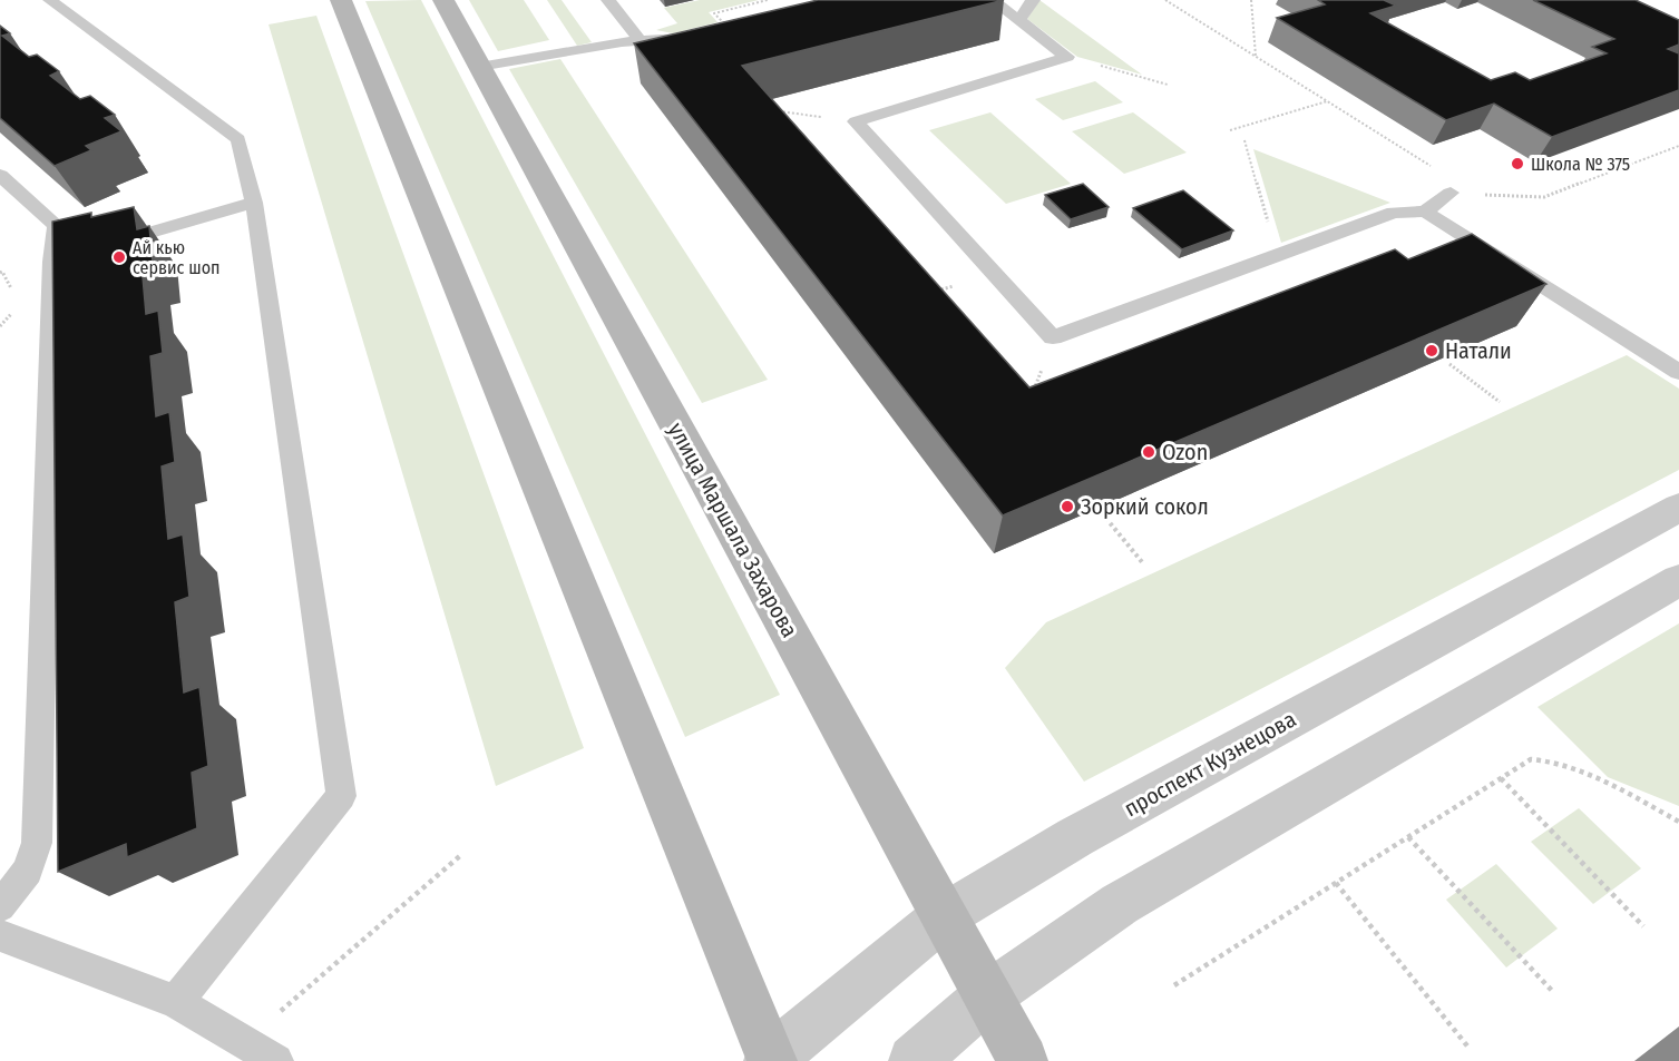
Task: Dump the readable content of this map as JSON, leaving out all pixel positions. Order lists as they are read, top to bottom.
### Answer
{
  "streets": {
    "street": ["улица Маршала Захарова", "проспект Кузнецова"]
  },
  "crossings": [
    ["улица Маршала Захарова", "проспект Кузнецова"]
  ],
  "places": [
    "Школа № 375",
    "Ай кью сервис шоп",
    "Натали",
    "Ozon",
    "Зоркий сокол"
  ]
}
